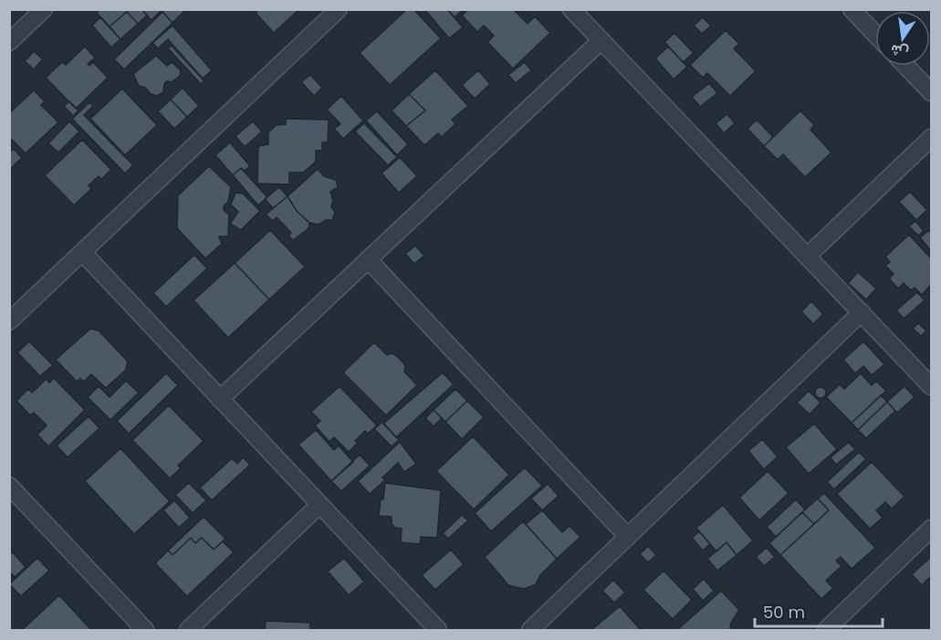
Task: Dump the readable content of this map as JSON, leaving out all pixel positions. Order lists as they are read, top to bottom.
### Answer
{
  "scale_bar": "50 m",
  "north": "bottom"
}
